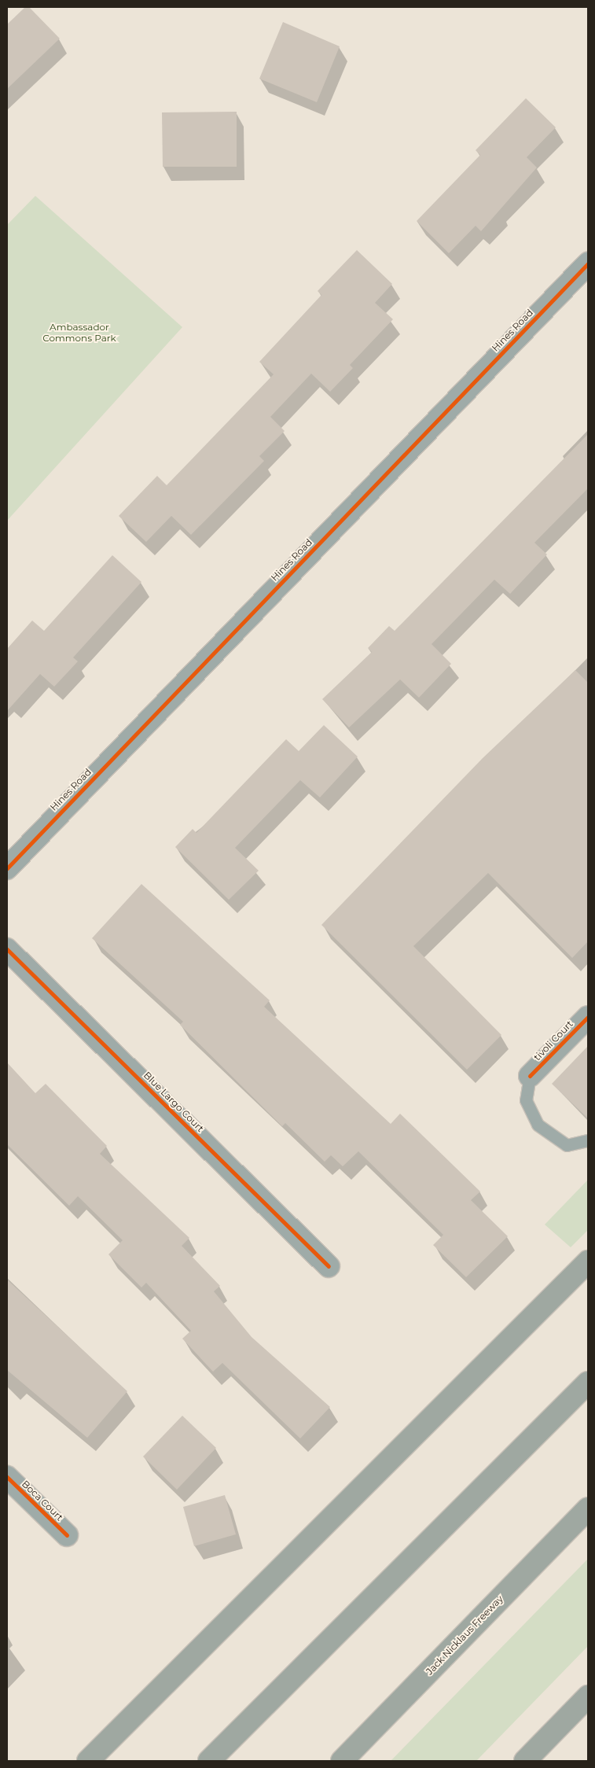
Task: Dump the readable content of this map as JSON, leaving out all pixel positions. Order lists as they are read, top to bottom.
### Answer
{
  "streets": {
    "highway": ["Jack Nicklaus Freeway"],
    "street": [
      "Hines Road",
      "tivoli Court",
      "Blue Largo Court",
      "Boca Court"
    ]
  },
  "parks": ["Ambassador Commons Park"]
}
